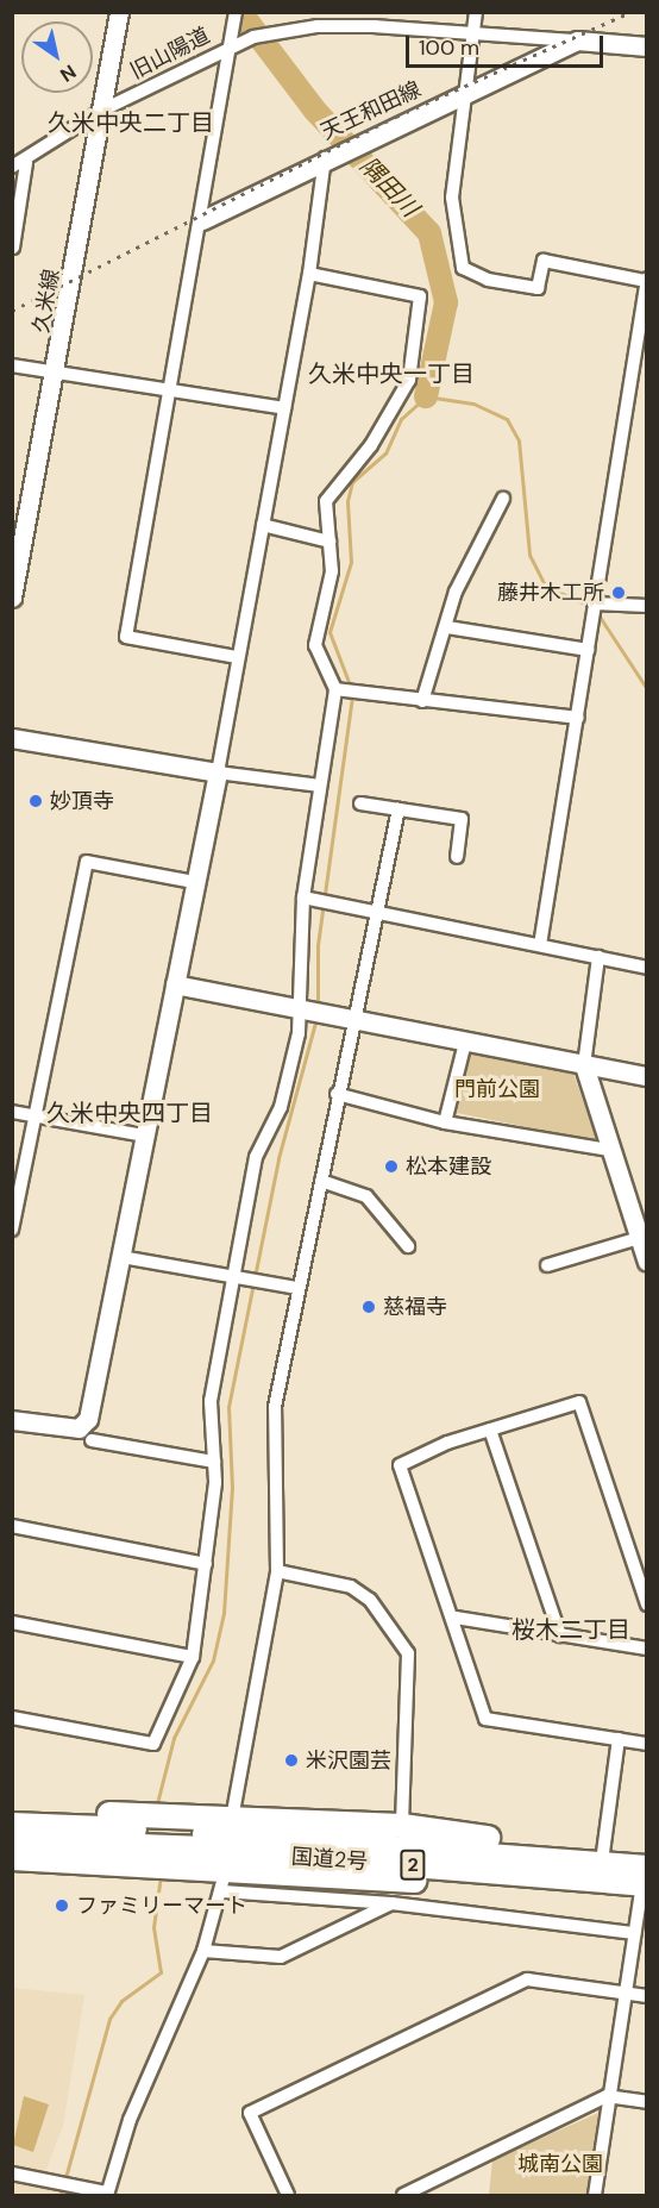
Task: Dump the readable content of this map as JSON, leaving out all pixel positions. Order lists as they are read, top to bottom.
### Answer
{
  "streets": {
    "highway": ["国道2号", "2"],
    "street": ["旧山陽道", "天王和田線", "久米線"]
  },
  "crossings": [
    ["旧山陽道", "天王和田線"],
    ["旧山陽道", "久米線"],
    ["国道2号", "2"]
  ],
  "districts": [
    "久米中央二丁目",
    "久米中央一丁目",
    "久米中央四丁目",
    "桜木二丁目"
  ],
  "water": ["隅田川"],
  "parks": ["門前公園", "城南公園"],
  "places": [
    "藤井木工所",
    "妙頂寺",
    "松本建設",
    "慈福寺",
    "米沢園芸",
    "ファミリーマート"
  ],
  "scale_bar": "100 m",
  "north": "bottom right"
}
